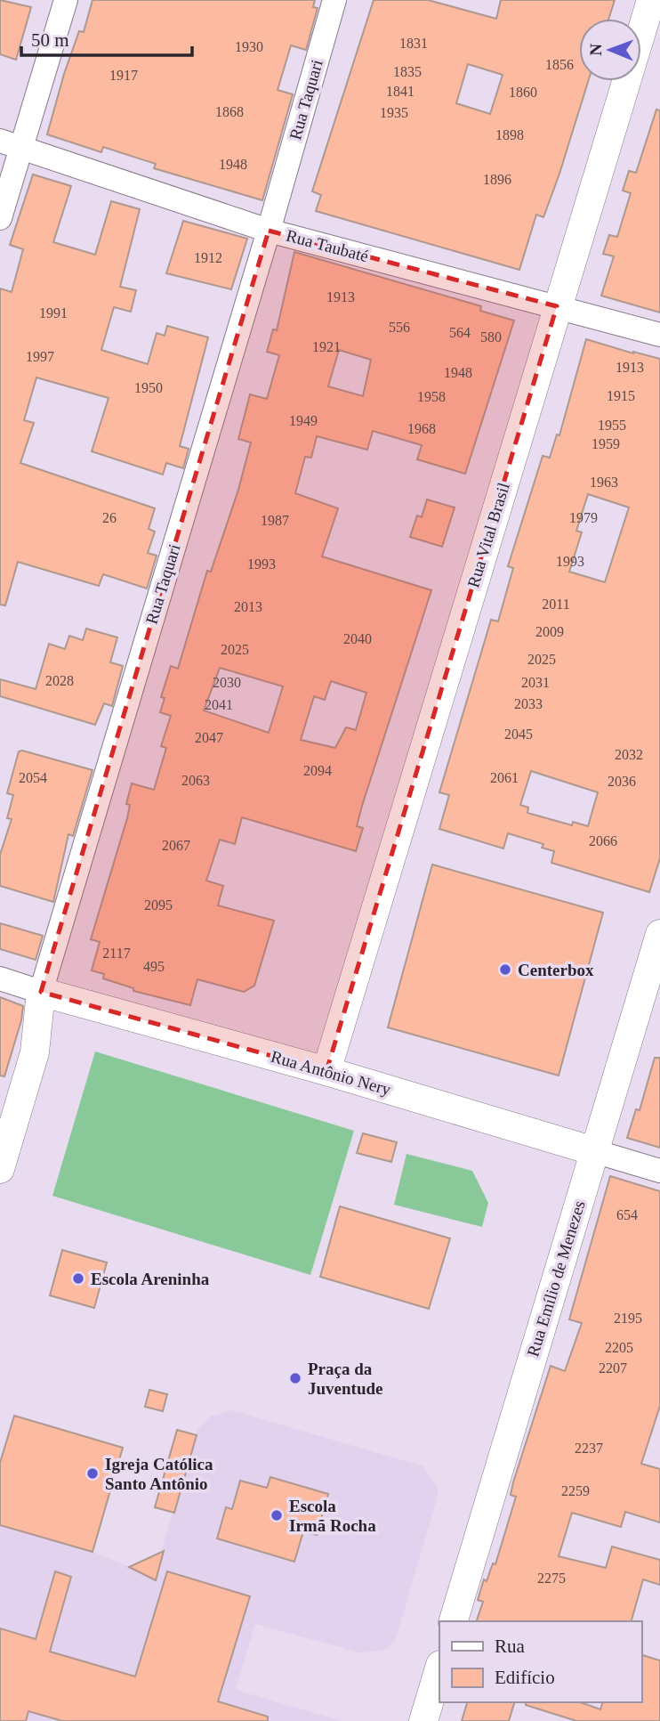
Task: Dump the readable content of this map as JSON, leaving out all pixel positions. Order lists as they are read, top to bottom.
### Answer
{
  "streets": {
    "street": [
      "Rua Taquari",
      "Rua Taubaté",
      "Rua Vital Brasil",
      "Rua Antônio Nery",
      "Rua Emílio de Menezes"
    ]
  },
  "crossings": [
    ["Rua Taquari", "Rua Taubaté"],
    ["Rua Taquari", "Rua Antônio Nery"],
    ["Rua Taubaté", "Rua Vital Brasil"],
    ["Rua Vital Brasil", "Rua Antônio Nery"],
    ["Rua Antônio Nery", "Rua Emílio de Menezes"]
  ],
  "places": [
    "Centerbox",
    "Escola Areninha",
    "Praça da Juventude",
    "Igreja Católica Santo Antônio",
    "Escola Irmã Rocha"
  ],
  "house_numbers": [
    "1831",
    "1930",
    "1856",
    "1835",
    "1917",
    "1841",
    "1860",
    "1868",
    "1935",
    "1898",
    "1948",
    "1896",
    "1912",
    "1913",
    "1991",
    "556",
    "564",
    "580",
    "1921",
    "1997",
    "1913",
    "1948",
    "1950",
    "1915",
    "1958",
    "1949",
    "1955",
    "1968",
    "1959",
    "1963",
    "26",
    "1979",
    "1987",
    "1993",
    "1993",
    "2011",
    "2013",
    "2009",
    "2040",
    "2025",
    "2025",
    "2028",
    "2030",
    "2031",
    "2033",
    "2041",
    "2045",
    "2047",
    "2032",
    "2094",
    "2054",
    "2061",
    "2063",
    "2036",
    "2066",
    "2067",
    "2095",
    "2117",
    "495",
    "654",
    "2195",
    "2205",
    "2207",
    "2237",
    "2259",
    "2275"
  ],
  "legend": ["Rua", "Edifício"],
  "scale_bar": "50 m",
  "north": "left"
}
